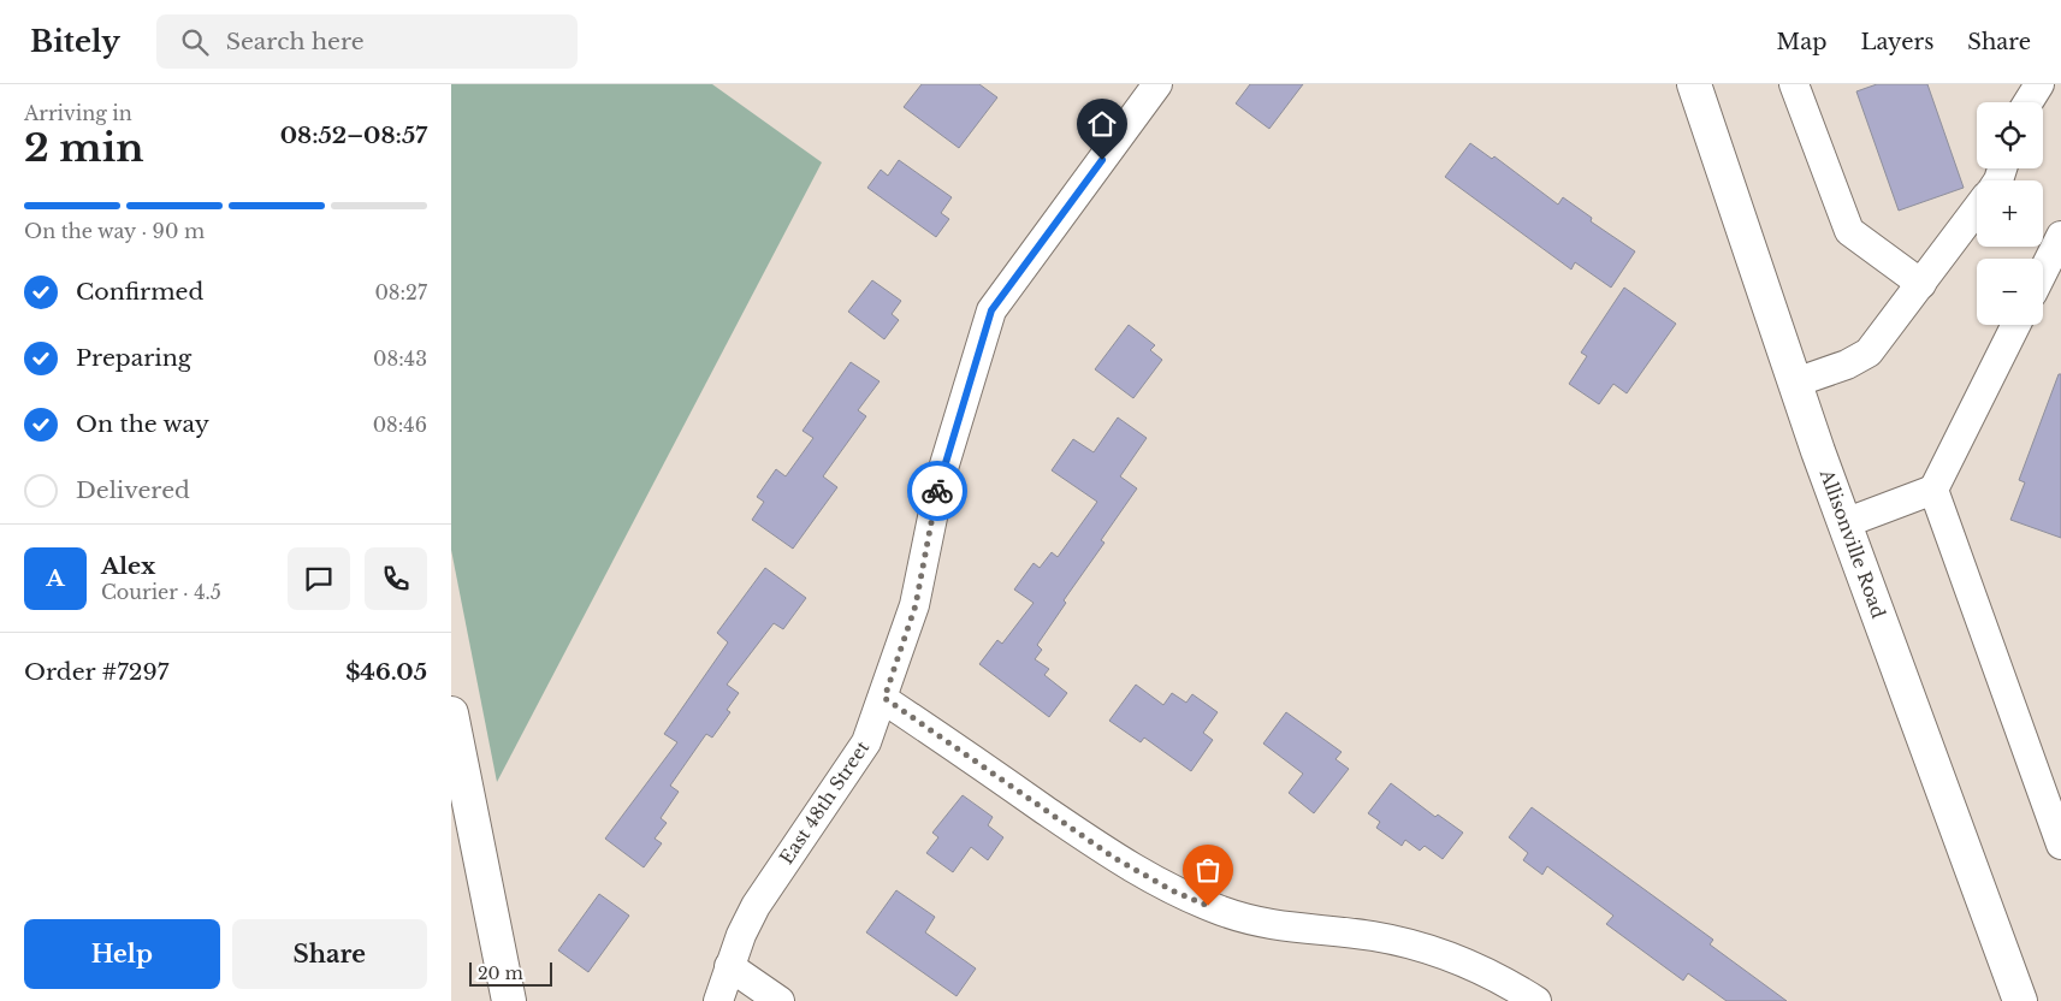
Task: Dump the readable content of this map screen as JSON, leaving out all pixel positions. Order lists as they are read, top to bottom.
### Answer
{
  "streets": {
    "main road": ["Allisonville Road"],
    "street": ["East 48th Street"]
  },
  "scale_bar": "20 m",
  "page": {
    "header": "Bitely",
    "search": "Search here",
    "nav": ["Map", "Layers", "Share"],
    "heading": ["2 min", "Arriving in", "08:52–08:57"],
    "panel": [
      "Alex",
      "Courier · 4.5",
      "Order #7297",
      "$46.05"
    ],
    "map_buttons": ["+", "−"],
    "bar": "On the way · 90 m",
    "list": [
      ["Confirmed", "08:27"],
      ["Preparing", "08:43"],
      ["On the way", "08:46"],
      "Delivered"
    ],
    "round": "A",
    "buttons": ["Help", "Share"],
    "scale": "20 m"
  }
}
